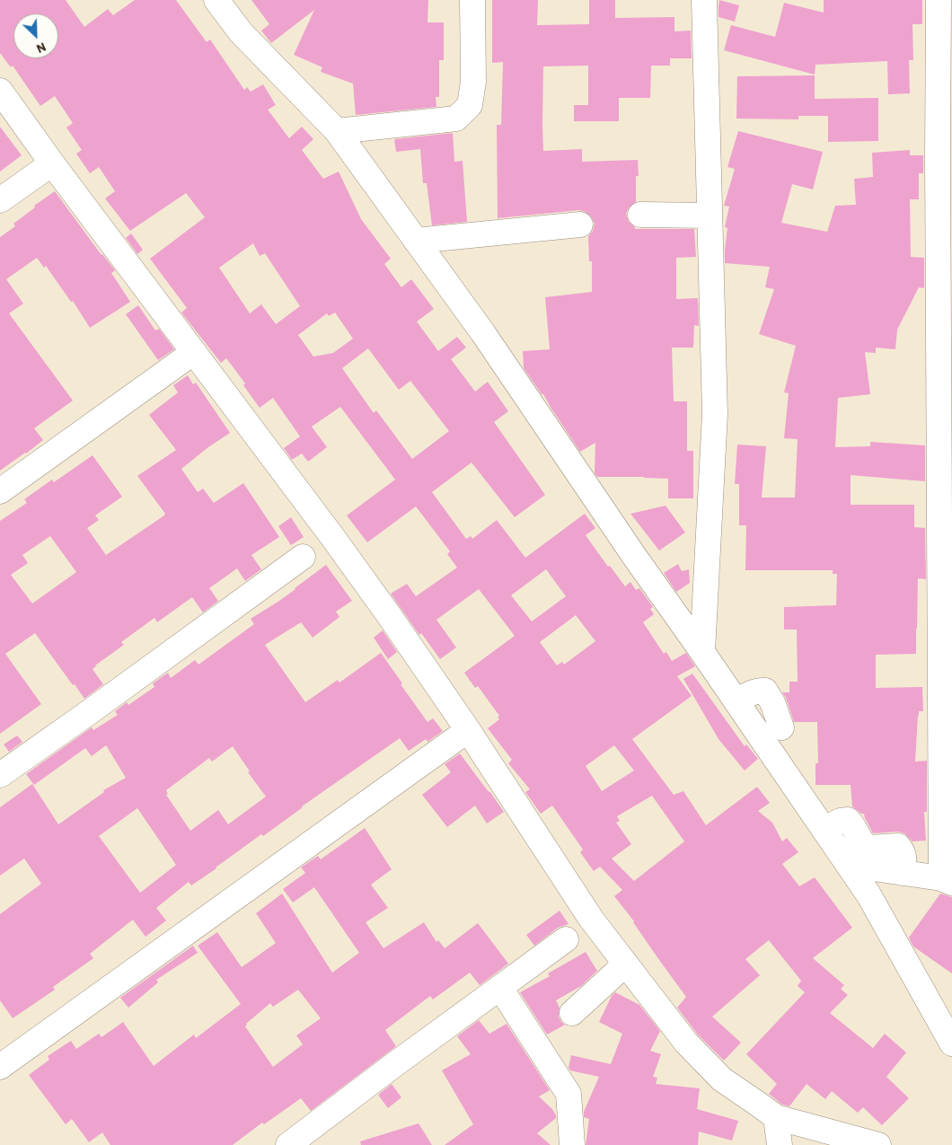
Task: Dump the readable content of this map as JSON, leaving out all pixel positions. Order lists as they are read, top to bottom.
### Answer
{
  "north": "bottom right"
}
